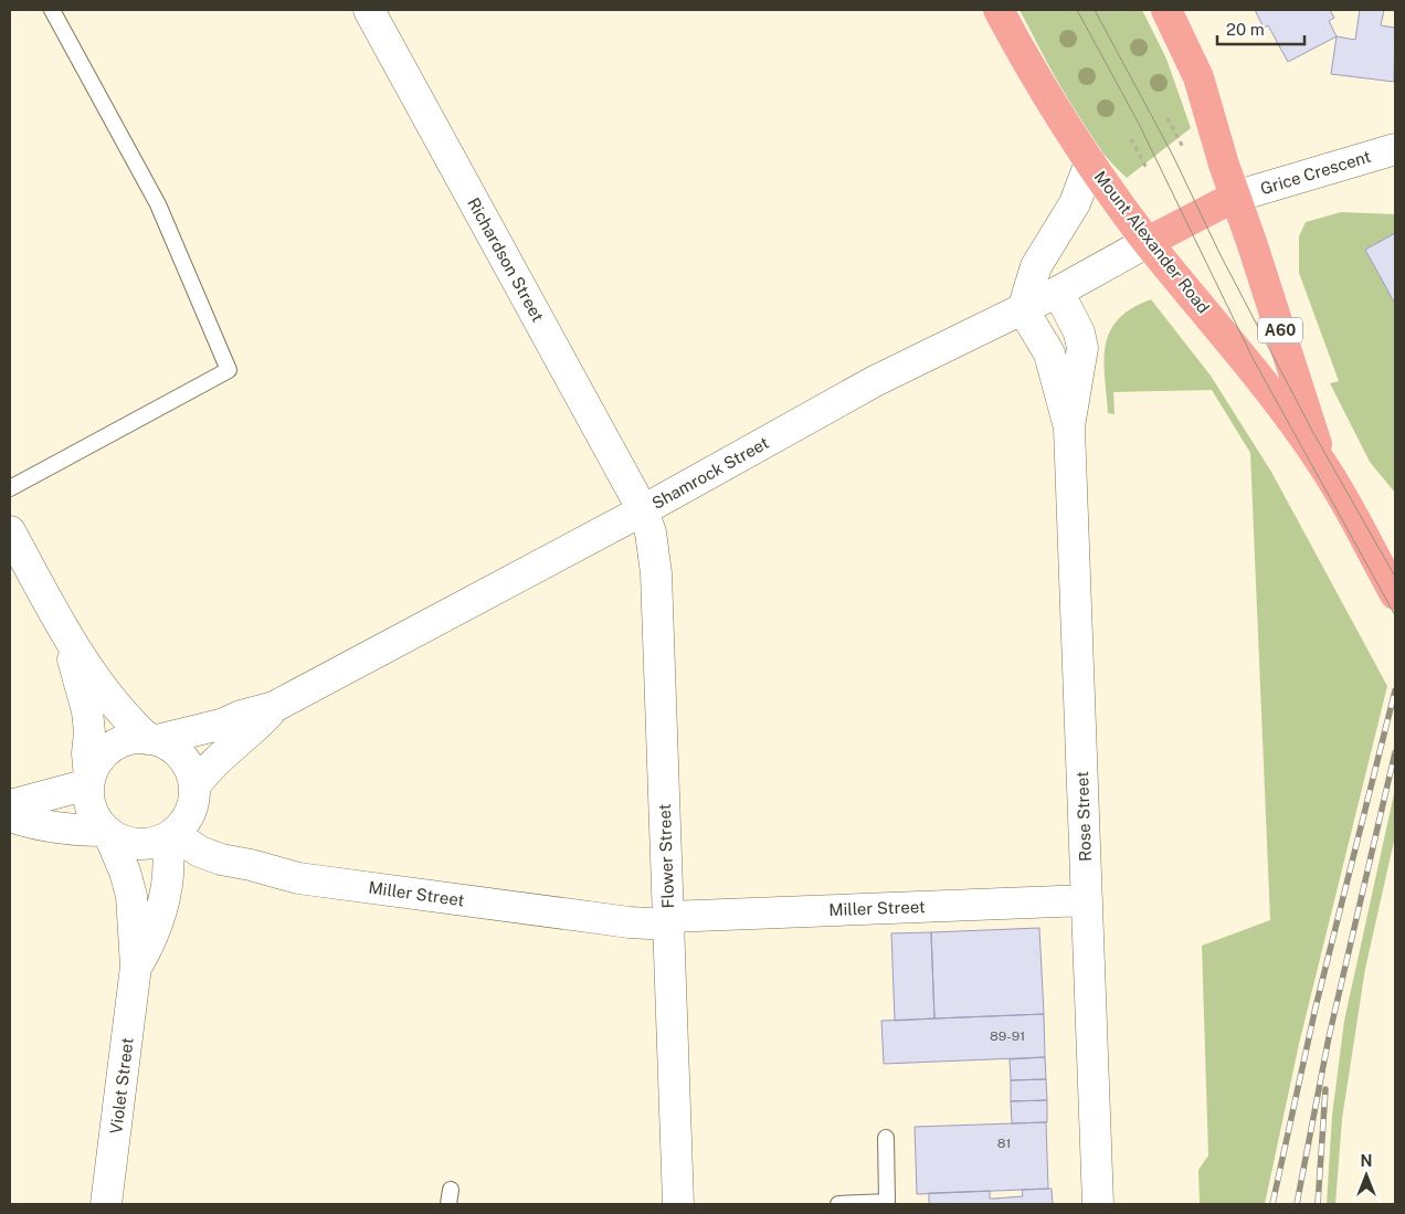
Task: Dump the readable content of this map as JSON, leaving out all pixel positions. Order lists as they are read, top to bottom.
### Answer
{
  "streets": {
    "main road": ["Mount Alexander Road", "A60"],
    "street": [
      "Grice Crescent",
      "Richardson Street",
      "Shamrock Street",
      "Rose Street",
      "Flower Street",
      "Miller Street",
      "Violet Street"
    ]
  },
  "crossings": [
    ["Grice Crescent", "Mount Alexander Road"],
    ["Mount Alexander Road", "Shamrock Street"],
    ["Richardson Street", "Shamrock Street"],
    ["Richardson Street", "Flower Street"],
    ["Shamrock Street", "Rose Street"],
    ["Shamrock Street", "Flower Street"],
    ["Shamrock Street", "Miller Street"],
    ["Shamrock Street", "Violet Street"],
    ["Rose Street", "Miller Street"],
    ["Flower Street", "Miller Street"],
    ["Miller Street", "Violet Street"]
  ],
  "house_numbers": ["89-91", "81"],
  "scale_bar": "20 m",
  "north": "top"
}
